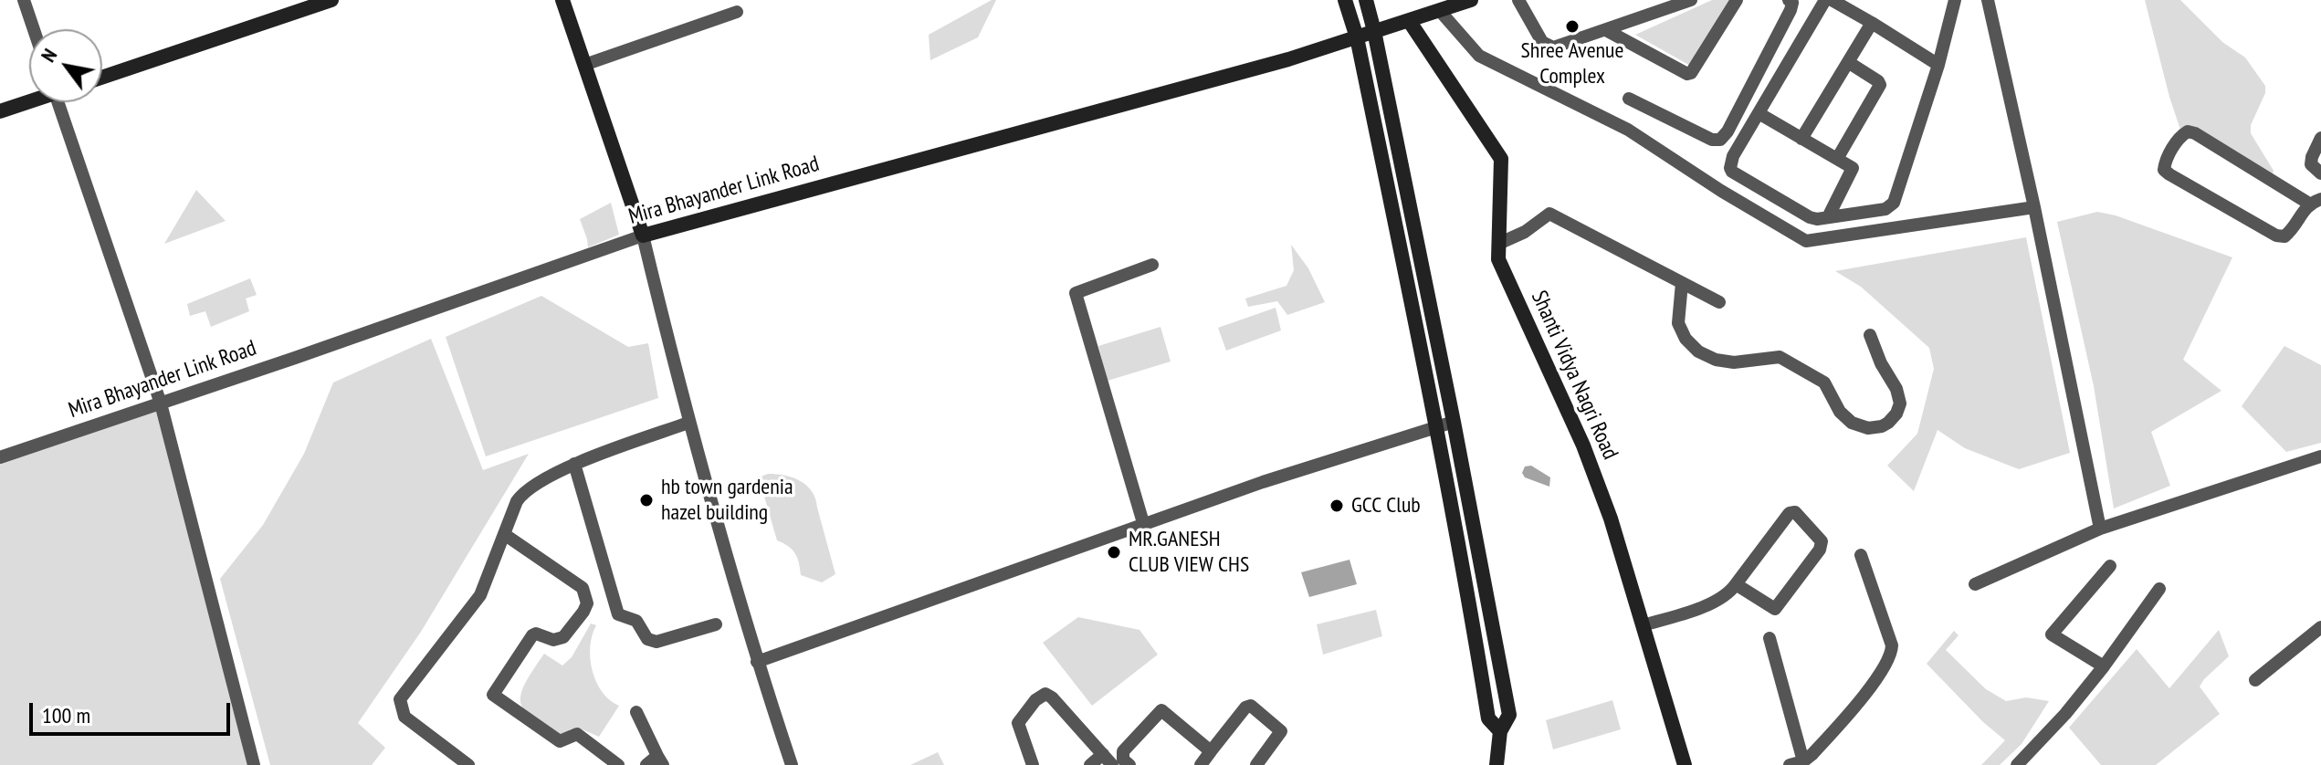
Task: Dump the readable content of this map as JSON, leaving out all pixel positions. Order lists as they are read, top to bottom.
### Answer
{
  "streets": {
    "street": ["Mira Bhayander Link Road", "Shanti Vidya Nagri Road"]
  },
  "crossings": [
    ["Mira Bhayander Link Road", "Shanti Vidya Nagri Road"]
  ],
  "places": [
    "Shree Avenue Complex",
    "hb town gardenia hazel building",
    "GCC Club",
    "MR.GANESH CLUB VIEW CHS"
  ],
  "scale_bar": "100 m",
  "north": "top left"
}
